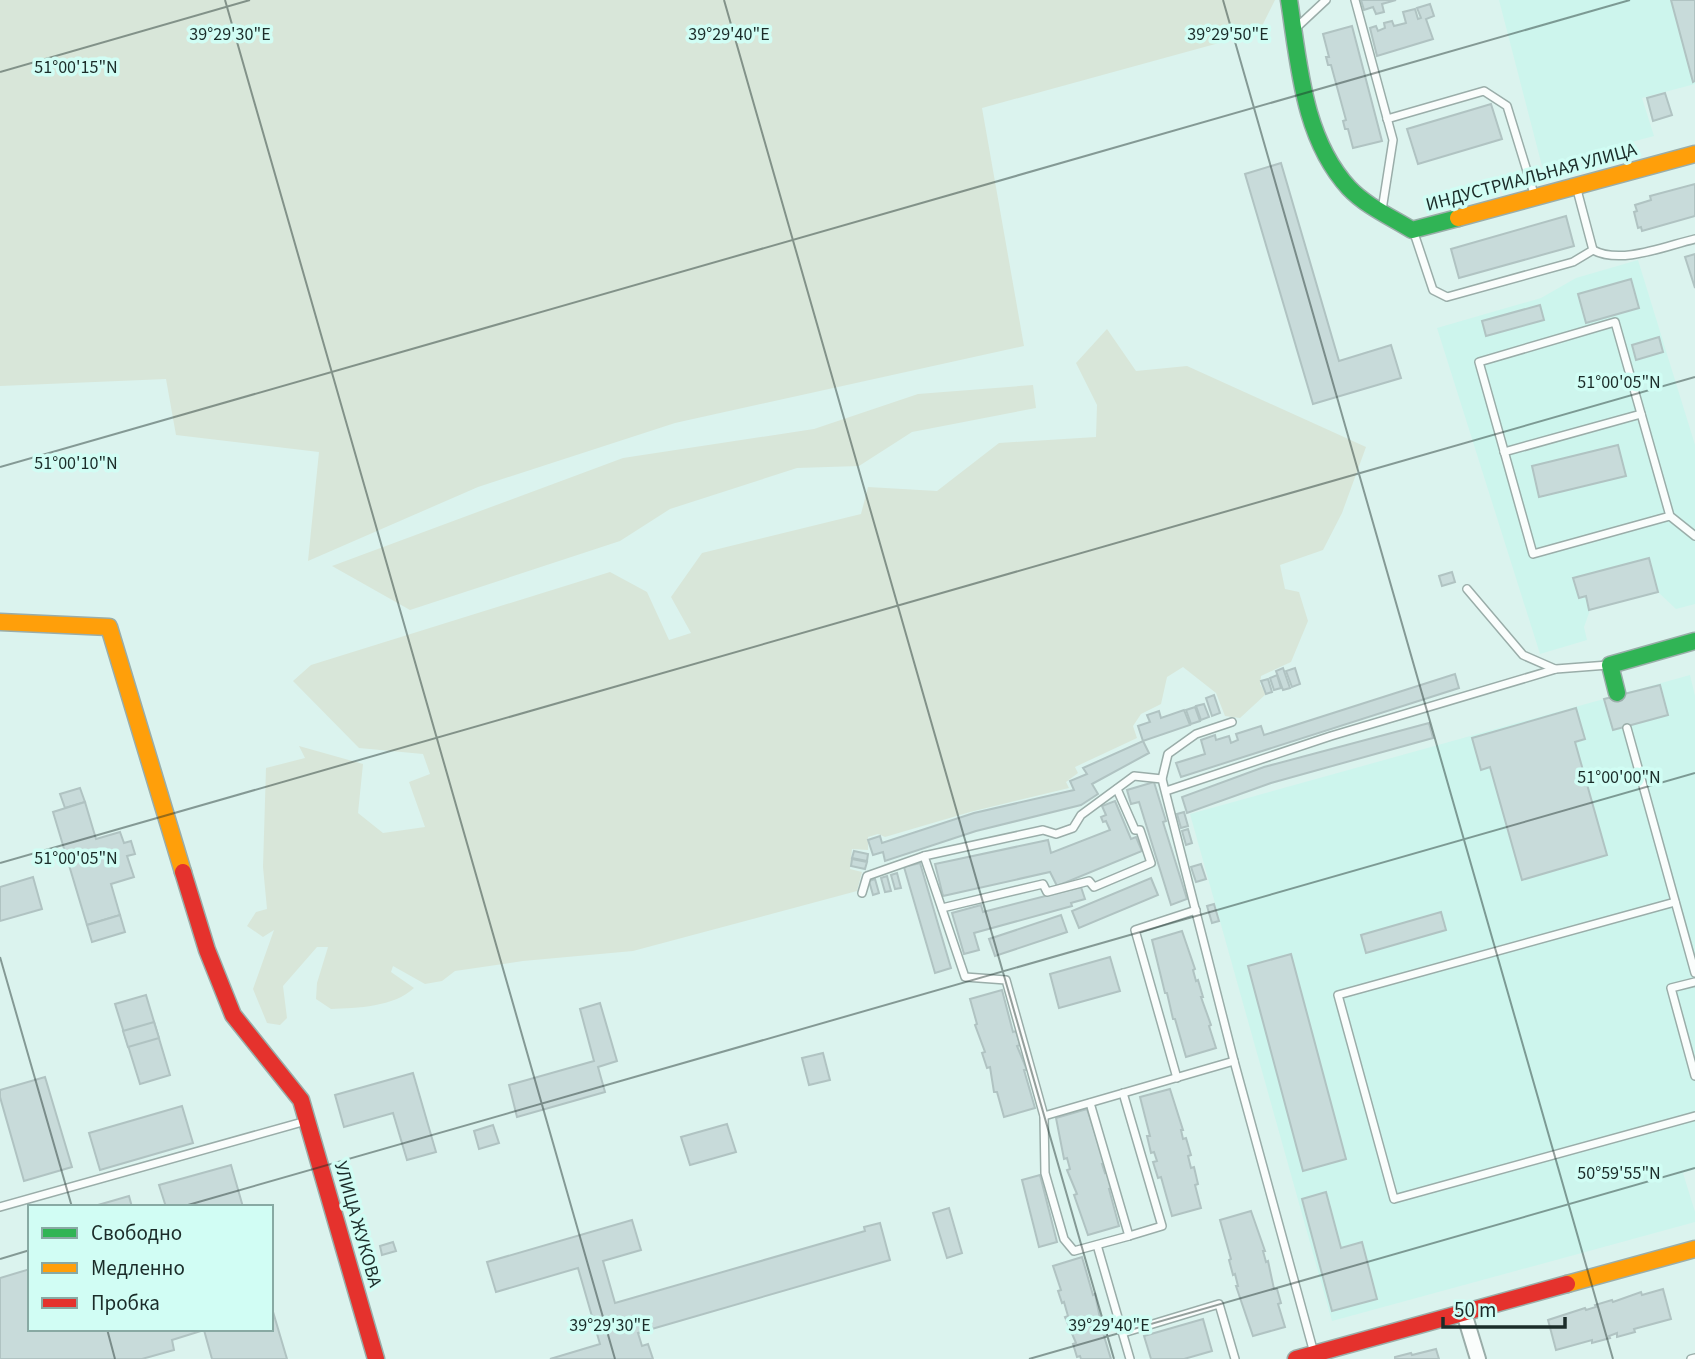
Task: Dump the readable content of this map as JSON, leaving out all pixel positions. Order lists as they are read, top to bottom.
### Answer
{
  "streets": {
    "street": ["ИНДУСТРИАЛЬНАЯ УЛИЦА", "УЛИЦА ЖУКОВА"]
  },
  "legend": ["Свободно", "Медленно", "Пробка"],
  "scale_bar": "50 m",
  "coordinates": [
    "39°29'30\"E",
    "39°29'40\"E",
    "39°29'50\"E",
    "51°00'15\"N",
    "51°00'05\"N",
    "51°00'10\"N",
    "51°00'00\"N",
    "50°59'55\"N"
  ]
}
